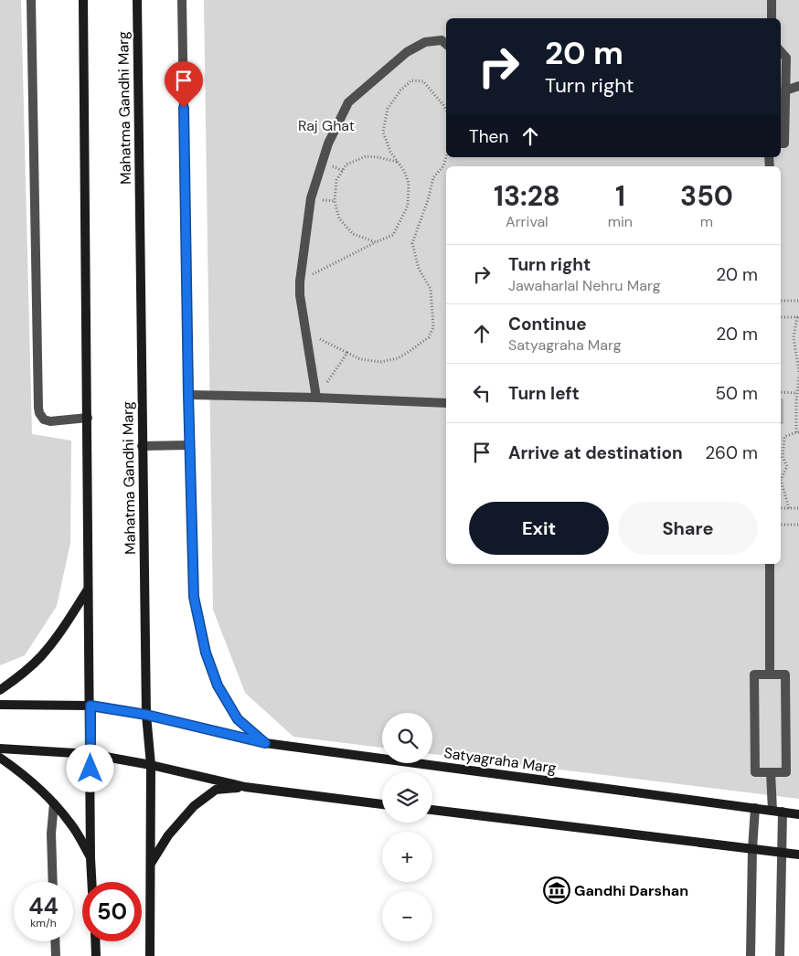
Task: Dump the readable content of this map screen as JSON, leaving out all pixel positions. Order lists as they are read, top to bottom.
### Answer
{
  "streets": {
    "main road": ["Mahatma Gandhi Marg", "Satyagraha Marg"]
  },
  "crossings": [
    ["Mahatma Gandhi Marg", "Satyagraha Marg"]
  ],
  "parks": ["Raj Ghat"],
  "places": {
    "museum": ["Gandhi Darshan"]
  },
  "page": {
    "turn": ["20 m", "Turn right"],
    "then": "Then",
    "eta": [
      "13:28",
      "Arrival",
      "1",
      "min",
      "350",
      "m"
    ],
    "list": [
      {
        "name": "Turn right",
        "note": "Jawaharlal Nehru Marg",
        "value": "20 m"
      },
      {
        "name": "Continue",
        "note": "Satyagraha Marg",
        "value": "20 m"
      },
      {
        "name": "Turn left",
        "value": "50 m"
      },
      {
        "name": "Arrive at destination",
        "value": "260 m"
      }
    ],
    "buttons": ["Exit", "Share"],
    "map_buttons": ["+", "−"],
    "speed": "44 km/h",
    "limit": "50"
  }
}
